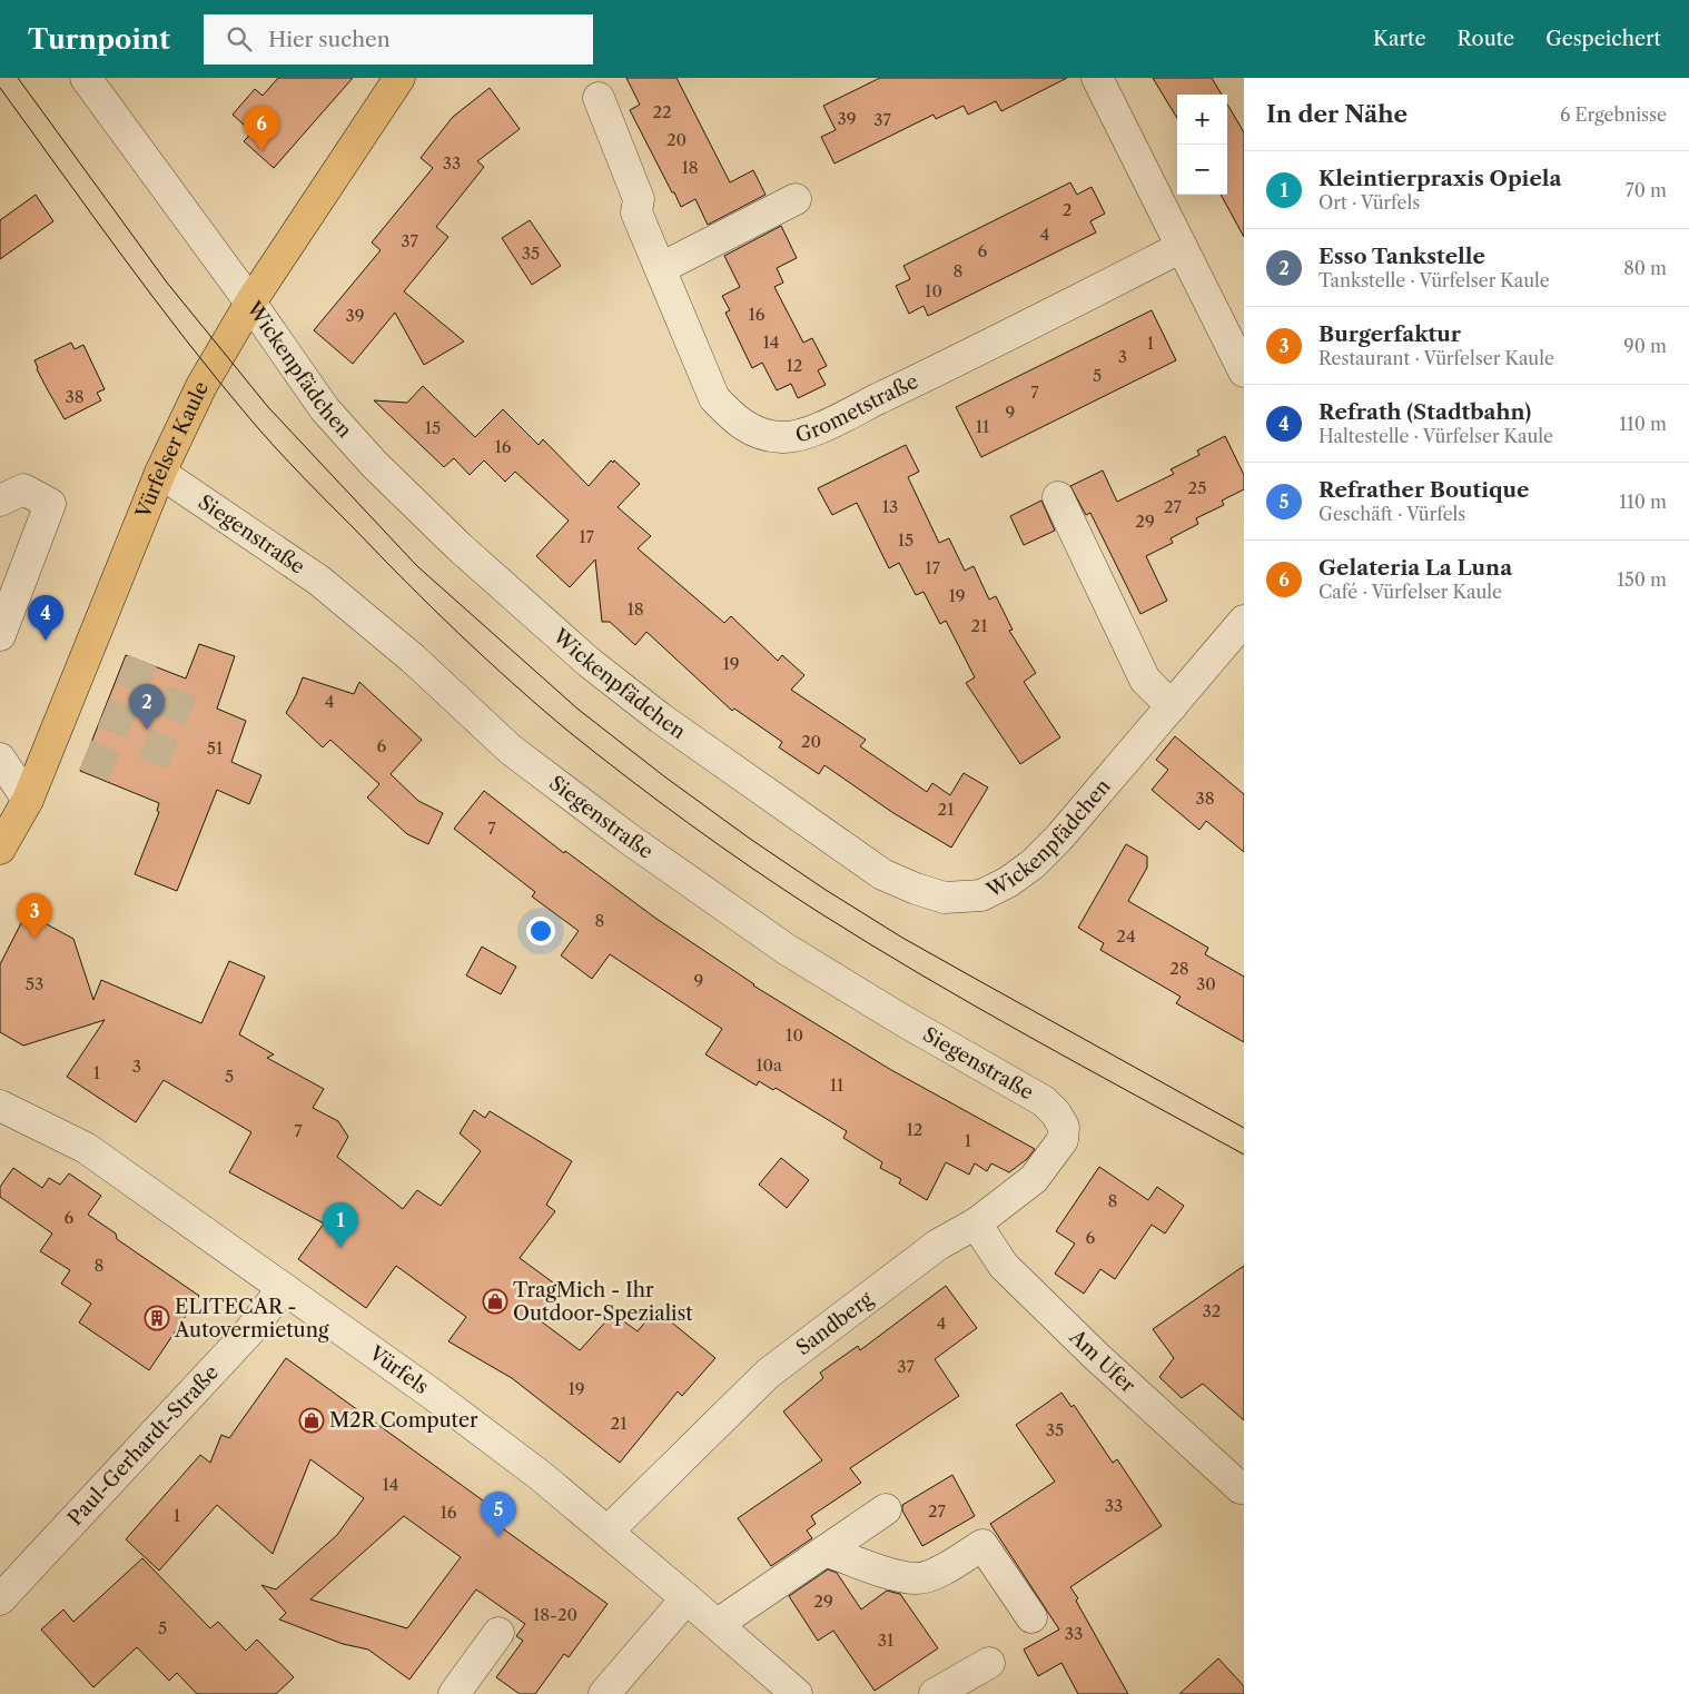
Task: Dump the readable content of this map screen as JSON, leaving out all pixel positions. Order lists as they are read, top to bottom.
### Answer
{
  "streets": {
    "main road": ["Vürfelser Kaule"],
    "street": [
      "Wickenpfädchen",
      "Grometstraße",
      "Siegenstraße",
      "Sandberg",
      "Am Ufer",
      "Vürfels",
      "Paul-Gerhardt-Straße"
    ]
  },
  "crossings": [
    ["Wickenpfädchen", "Vürfelser Kaule"],
    ["Vürfelser Kaule", "Siegenstraße"],
    ["Siegenstraße", "Sandberg"],
    ["Sandberg", "Am Ufer"],
    ["Sandberg", "Vürfels"],
    ["Vürfels", "Paul-Gerhardt-Straße"]
  ],
  "places": {
    "shop": ["TragMich - Ihr Outdoor-Spezialist", "M2R Computer"],
    "building": ["ELITECAR - Autovermietung"]
  },
  "house_numbers": [
    "22",
    "39",
    "37",
    "20",
    "33",
    "18",
    "2",
    "4",
    "37",
    "6",
    "35",
    "8",
    "10",
    "16",
    "39",
    "14",
    "1",
    "3",
    "12",
    "5",
    "7",
    "38",
    "9",
    "11",
    "15",
    "16",
    "25",
    "13",
    "27",
    "29",
    "17",
    "15",
    "17",
    "19",
    "18",
    "21",
    "19",
    "4",
    "20",
    "6",
    "51",
    "38",
    "21",
    "7",
    "8",
    "24",
    "28",
    "9",
    "53",
    "30",
    "10",
    "10a",
    "3",
    "1",
    "5",
    "11",
    "12",
    "7",
    "1",
    "8",
    "6",
    "6",
    "8",
    "32",
    "4",
    "37",
    "19",
    "21",
    "35",
    "14",
    "33",
    "27",
    "16",
    "1",
    "29",
    "18-20",
    "5",
    "33",
    "31"
  ],
  "page": {
    "header": "Turnpoint",
    "search": "Hier suchen",
    "nav": ["Karte", "Route", "Gespeichert"],
    "heading": ["In der Nähe", "6 Ergebnisse"],
    "map_buttons": ["+", "−"],
    "pins": [
      "6",
      "4",
      "2",
      "3",
      "1",
      "5"
    ],
    "list": [
      {
        "mark": "1",
        "name": "Kleintierpraxis Opiela",
        "note": "Ort · Vürfels",
        "value": "70 m"
      },
      {
        "mark": "2",
        "name": "Esso Tankstelle",
        "note": "Tankstelle · Vürfelser Kaule",
        "value": "80 m"
      },
      {
        "mark": "3",
        "name": "Burgerfaktur",
        "note": "Restaurant · Vürfelser Kaule",
        "value": "90 m"
      },
      {
        "mark": "4",
        "name": "Refrath (Stadtbahn)",
        "note": "Haltestelle · Vürfelser Kaule",
        "value": "110 m"
      },
      {
        "mark": "5",
        "name": "Refrather Boutique",
        "note": "Geschäft · Vürfels",
        "value": "110 m"
      },
      {
        "mark": "6",
        "name": "Gelateria La Luna",
        "note": "Café · Vürfelser Kaule",
        "value": "150 m"
      }
    ]
  }
}
